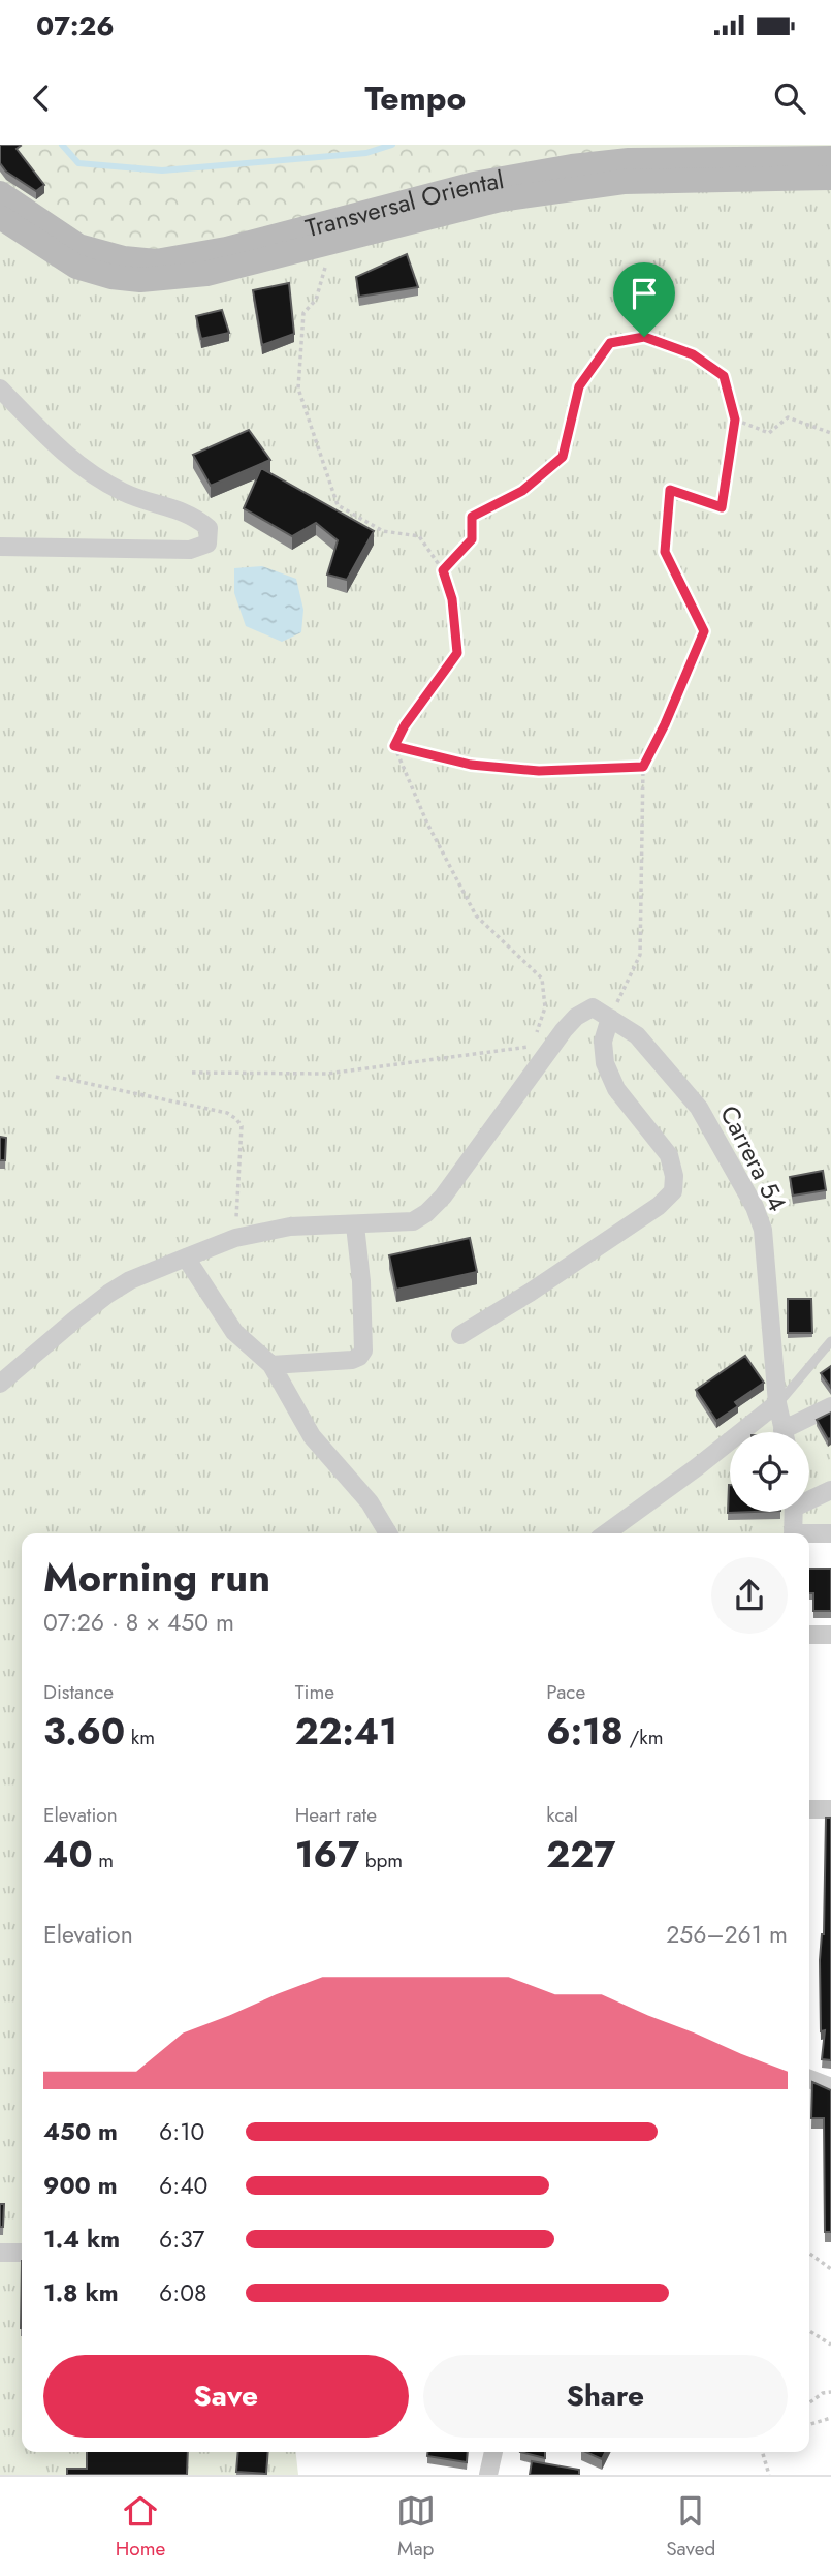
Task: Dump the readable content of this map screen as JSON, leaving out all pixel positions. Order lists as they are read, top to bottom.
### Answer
{
  "streets": {
    "main road": ["Transversal Oriental"],
    "street": ["Carrera 54"]
  },
  "page": {
    "status": "07:26",
    "header": "Tempo",
    "heading": ["Morning run", "07:26 · 8 × 450 m"],
    "stats": [
      ["Distance", "3.60 km"],
      ["Time", "22:41"],
      ["Pace", "6:18 /km"],
      ["Elevation", "40 m"],
      ["Heart rate", "167 bpm"],
      ["kcal", "227"]
    ],
    "chart": ["Elevation", "256–261 m"],
    "list": [
      {
        "name": "450 m",
        "note": "6:10"
      },
      {
        "name": "900 m",
        "note": "6:40"
      },
      {
        "name": "1.4 km",
        "note": "6:37"
      },
      {
        "name": "1.8 km",
        "note": "6:08"
      }
    ],
    "buttons": ["Save", "Share"],
    "tabs": ["Home", "Map", "Saved"]
  }
}
